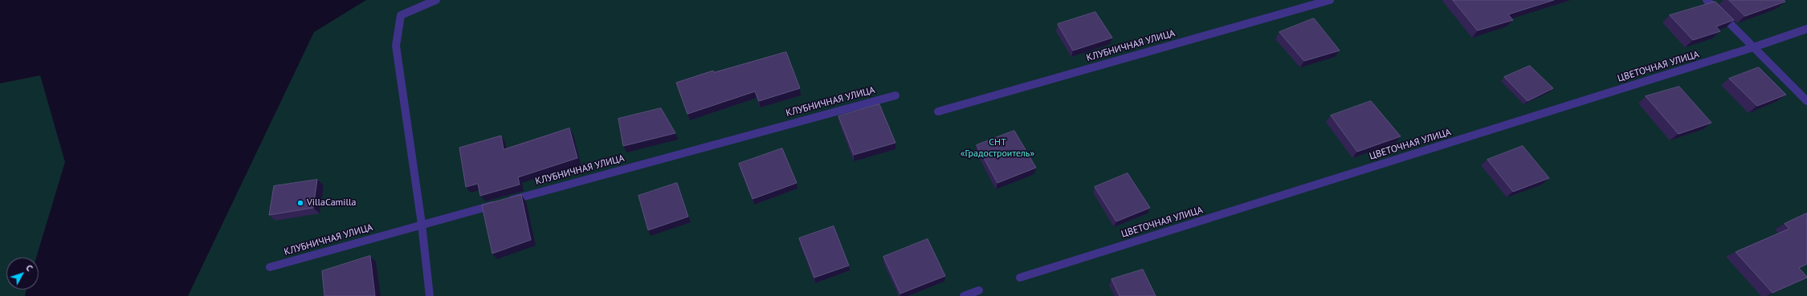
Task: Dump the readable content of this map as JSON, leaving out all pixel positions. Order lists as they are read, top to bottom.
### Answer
{
  "streets": {
    "street": ["КЛУБНИЧНАЯ УЛИЦА", "ЦВЕТОЧНАЯ УЛИЦА"]
  },
  "parks": ["СНТ «Градостроитель»"],
  "places": ["VillaCamilla"],
  "north": "top right"
}
